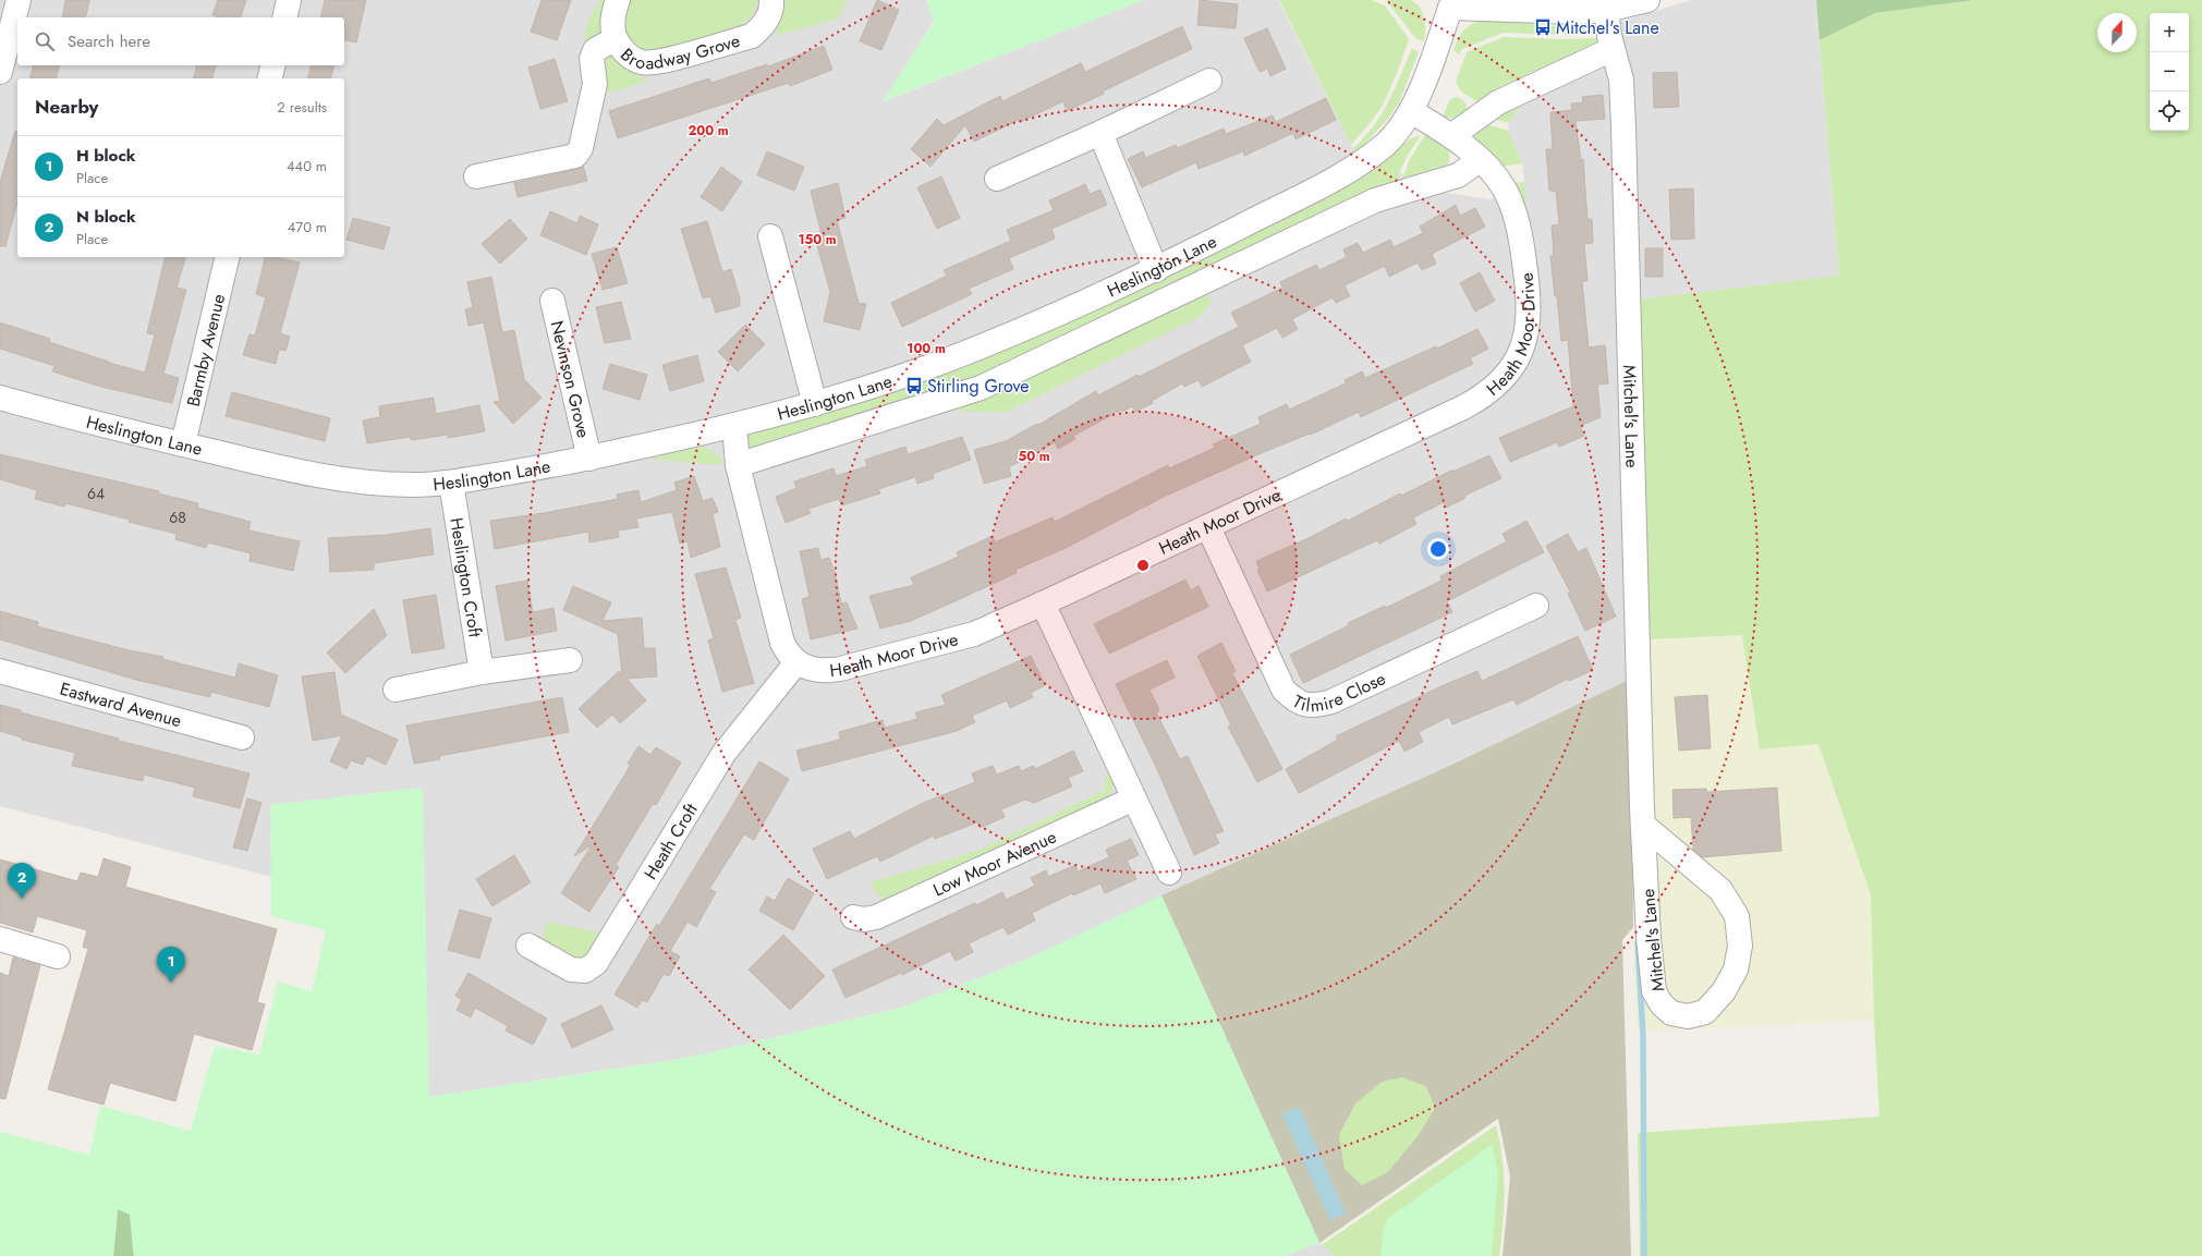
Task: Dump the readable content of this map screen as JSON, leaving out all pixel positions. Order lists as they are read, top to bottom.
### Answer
{
  "streets": {
    "street": [
      "Broadway Grove",
      "Heslington Lane",
      "Heath Moor Drive",
      "Barmby Avenue",
      "Nevinson Grove",
      "Mitchel's Lane",
      "Heslington Croft",
      "Tilmire Close",
      "Eastward Avenue",
      "Heath Croft",
      "Low Moor Avenue"
    ]
  },
  "crossings": [
    ["Heslington Lane", "Heath Moor Drive"],
    ["Heslington Lane", "Barmby Avenue"],
    ["Heslington Lane", "Nevinson Grove"],
    ["Heslington Lane", "Mitchel's Lane"],
    ["Heslington Lane", "Heslington Croft"],
    ["Heath Moor Drive", "Tilmire Close"],
    ["Heath Moor Drive", "Heath Croft"]
  ],
  "places": {
    "bus stop": ["Mitchel's Lane", "Stirling Grove"]
  },
  "house_numbers": ["64", "68"],
  "north": "top",
  "page": {
    "map_buttons": ["+", "−"],
    "search": "Search here",
    "heading": ["Nearby", "2 results"],
    "list": [
      {
        "mark": "1",
        "name": "H block",
        "note": "Place",
        "value": "440 m"
      },
      {
        "mark": "2",
        "name": "N block",
        "note": "Place",
        "value": "470 m"
      }
    ],
    "pins": ["2", "1"]
  },
  "rings": [
    "200 m",
    "150 m",
    "100 m",
    "50 m"
  ]
}
